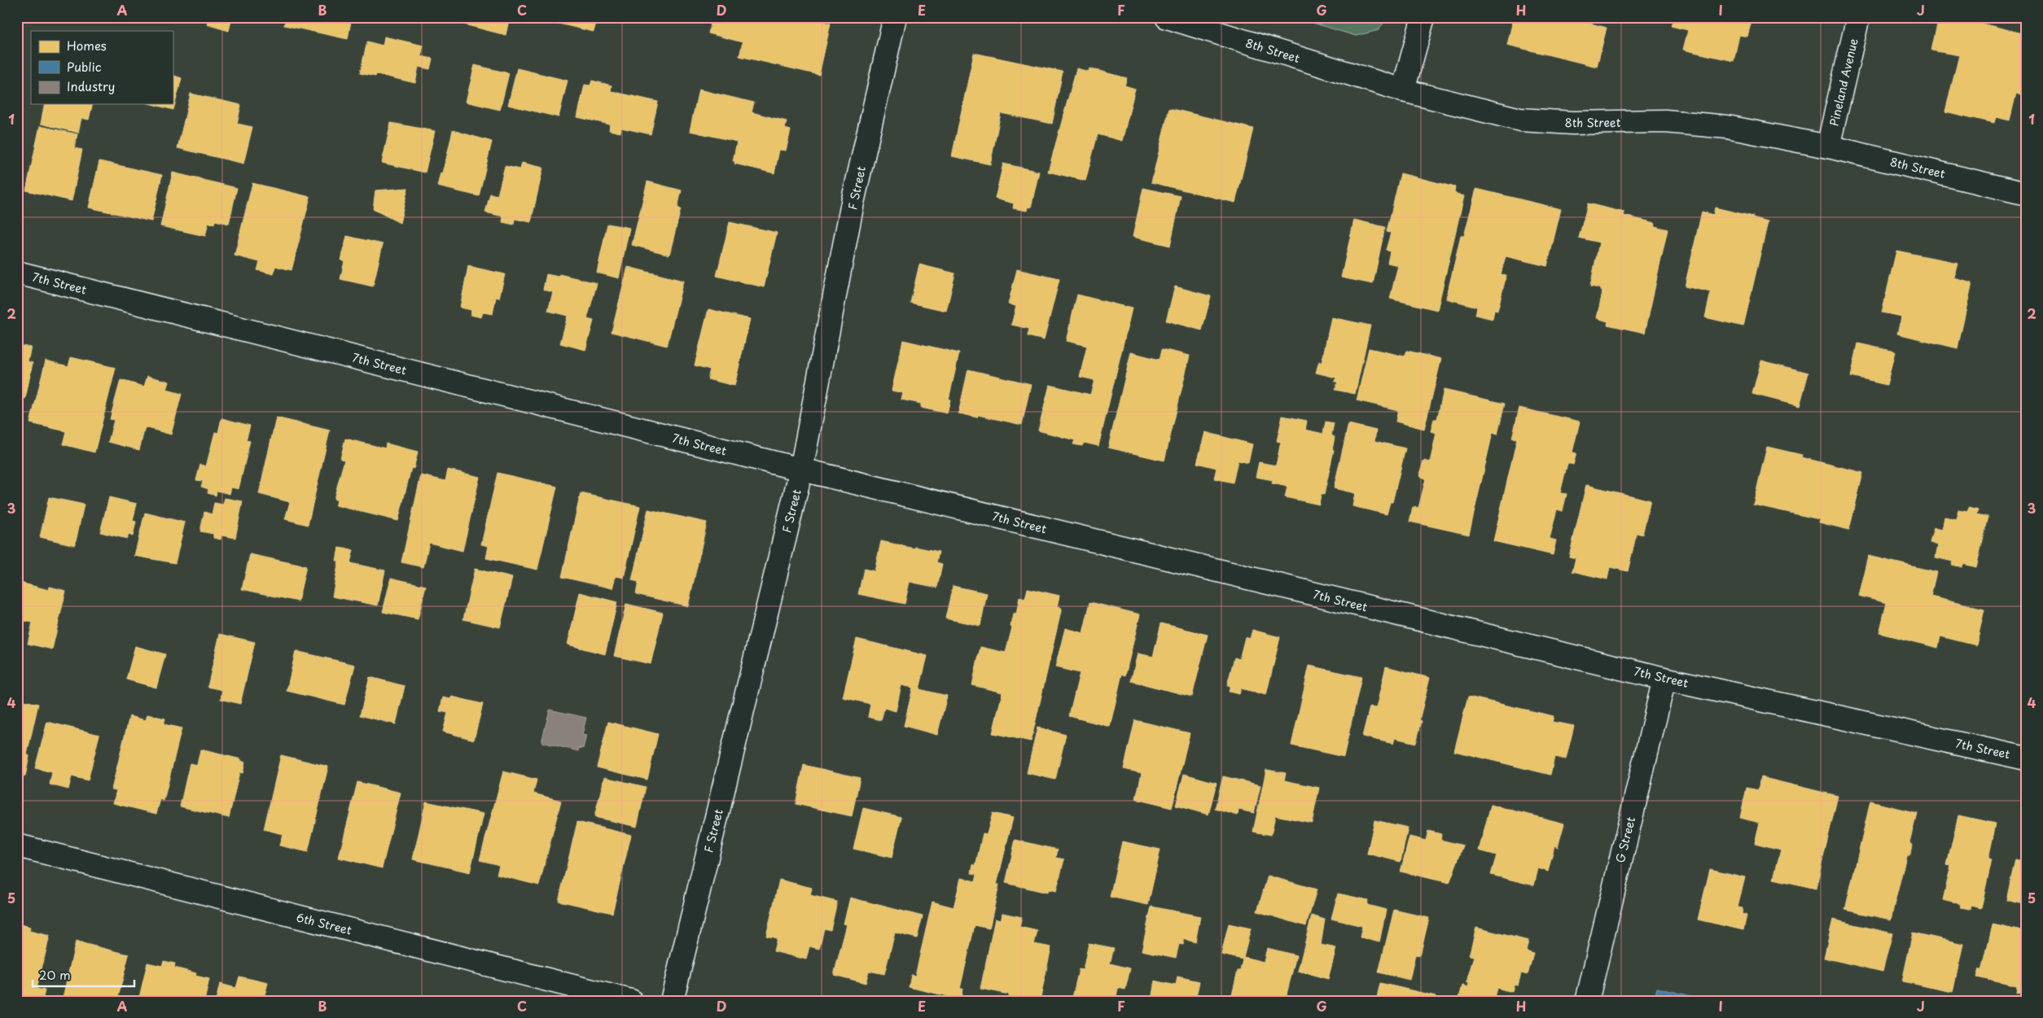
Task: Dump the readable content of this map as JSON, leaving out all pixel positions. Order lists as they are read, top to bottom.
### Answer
{
  "streets": {
    "street": [
      "8th Street",
      "Pineland Avenue",
      "F Street",
      "7th Street",
      "G Street",
      "6th Street"
    ]
  },
  "crossings": [
    ["8th Street", "Pineland Avenue"],
    ["F Street", "7th Street"],
    ["7th Street", "G Street"]
  ],
  "legend": ["Homes", "Public", "Industry"],
  "scale_bar": "20 m",
  "grid": {
    "columns": [
      "A",
      "B",
      "C",
      "D",
      "E",
      "F",
      "G",
      "H",
      "I",
      "J"
    ],
    "rows": [
      "1",
      "2",
      "3",
      "4",
      "5"
    ]
  }
}
